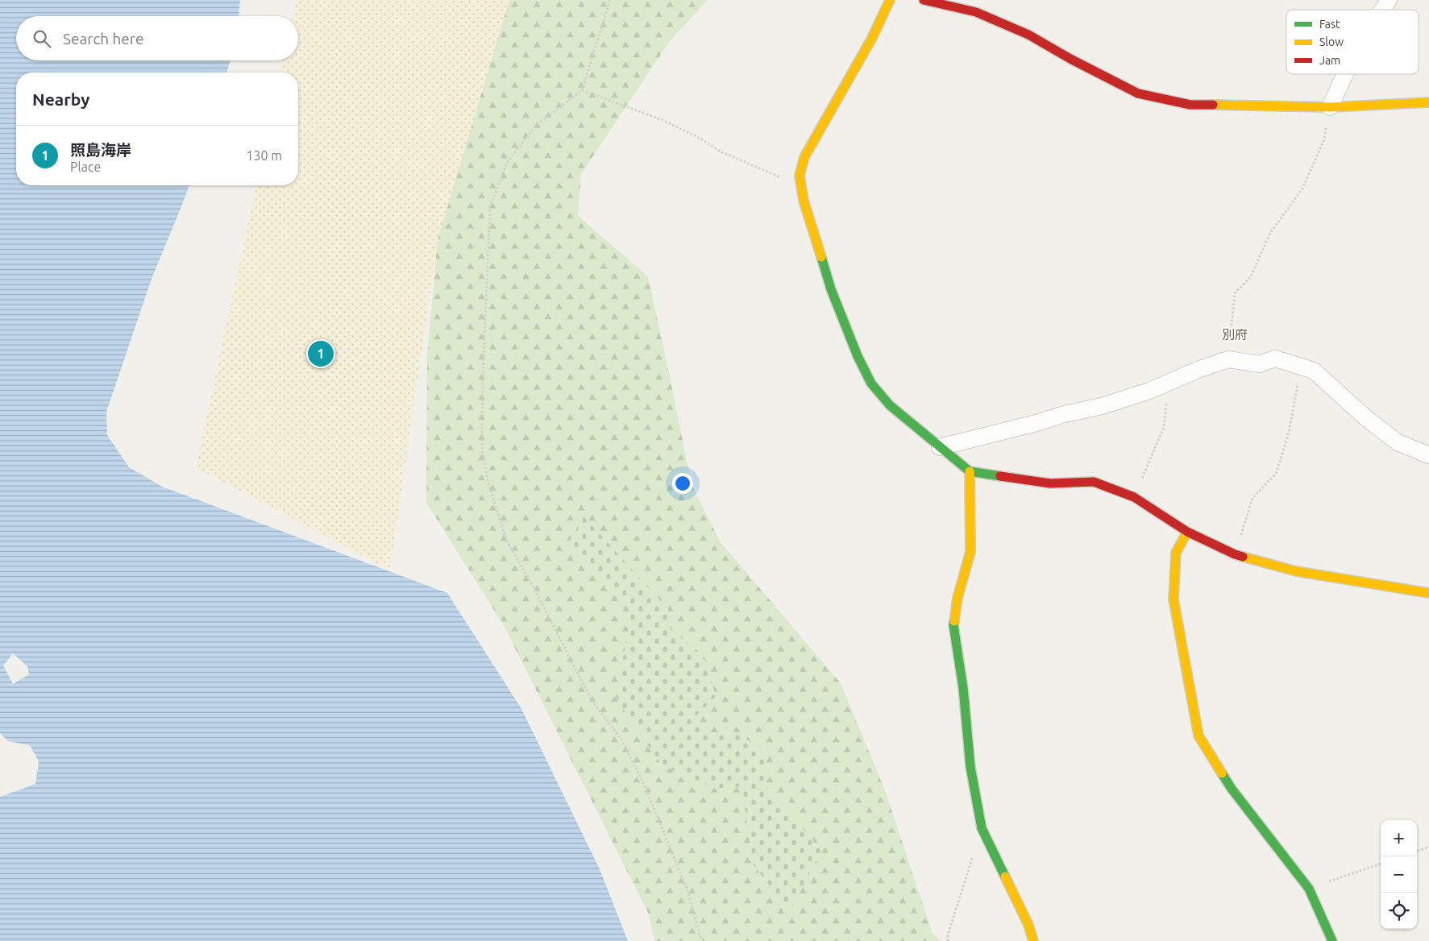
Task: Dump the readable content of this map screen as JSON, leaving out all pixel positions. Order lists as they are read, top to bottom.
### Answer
{
  "districts": ["別府"],
  "legend": ["Fast", "Slow", "Jam"],
  "page": {
    "search": "Search here",
    "heading": "Nearby",
    "list": [
      {
        "mark": "1",
        "name": "照島海岸",
        "note": "Place",
        "value": "130 m"
      }
    ],
    "pins": "1",
    "map_buttons": ["+", "−"]
  }
}
